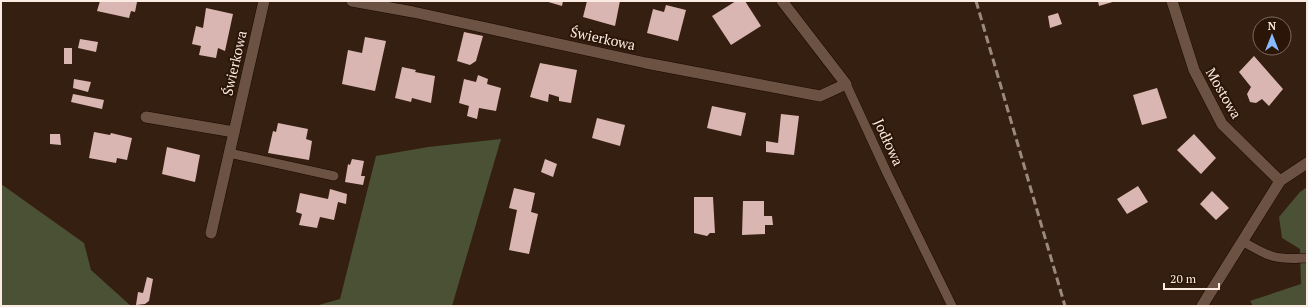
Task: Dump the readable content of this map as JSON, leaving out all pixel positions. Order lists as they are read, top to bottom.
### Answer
{
  "streets": {
    "street": ["Świerkowa", "Mostowa", "Jodłowa"]
  },
  "crossings": [
    ["Świerkowa", "Jodłowa"]
  ],
  "scale_bar": "20 m",
  "north": "top"
}
